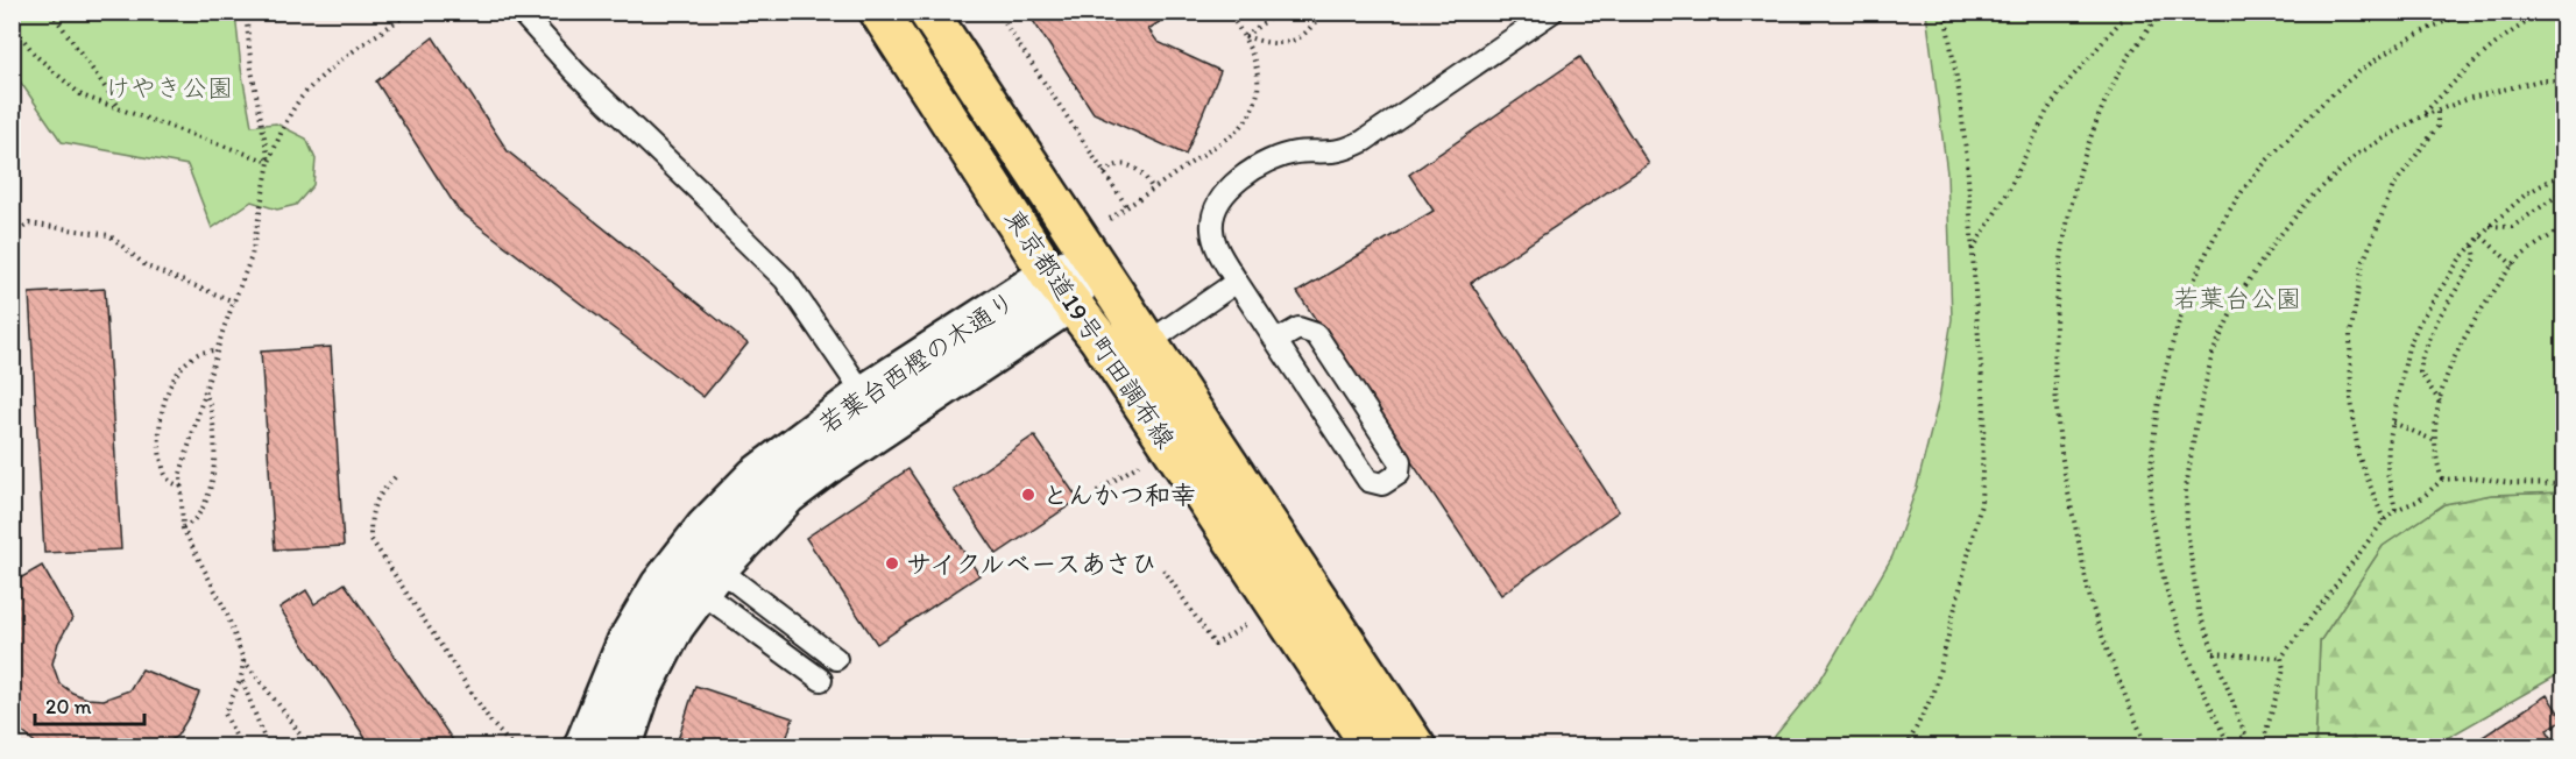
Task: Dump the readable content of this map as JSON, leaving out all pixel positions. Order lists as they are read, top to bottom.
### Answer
{
  "streets": {
    "main road": ["東京都道19号町田調布線"],
    "street": ["若葉台西樫の木通り"]
  },
  "crossings": [
    ["東京都道19号町田調布線", "若葉台西樫の木通り"]
  ],
  "parks": ["けやき公園", "若葉台公園"],
  "places": ["とんかつ和幸", "サイクルベースあさひ"],
  "scale_bar": "20 m"
}
